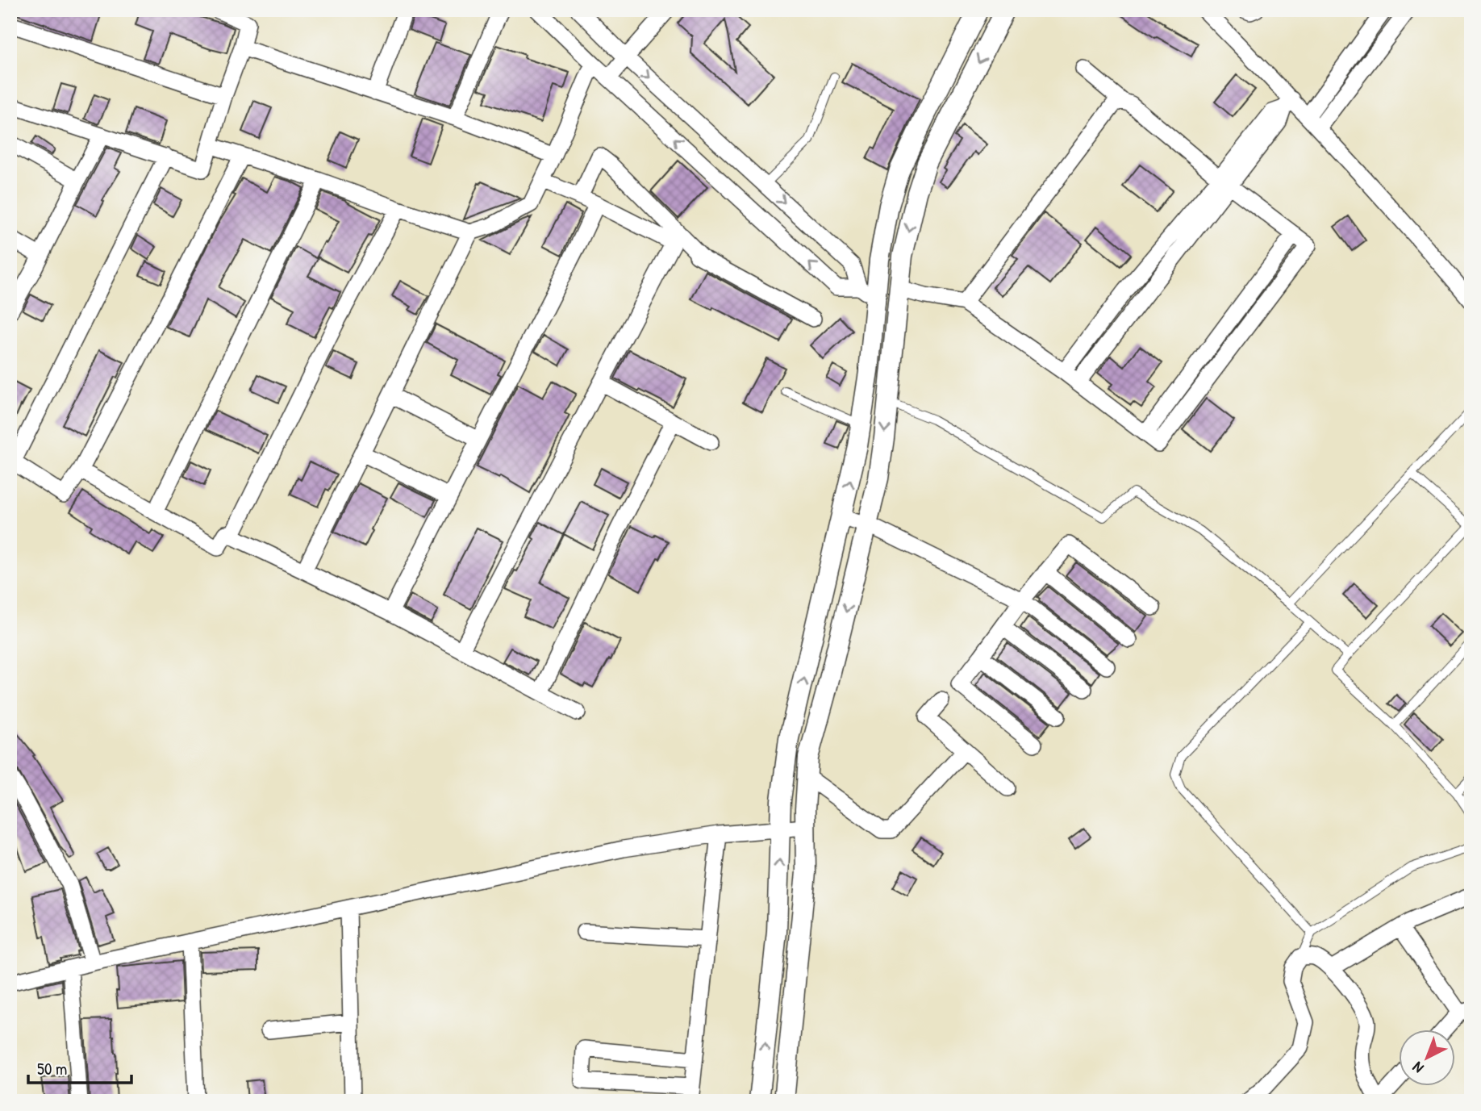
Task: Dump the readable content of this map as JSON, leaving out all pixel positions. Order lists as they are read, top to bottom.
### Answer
{
  "scale_bar": "50 m",
  "north": "bottom left"
}
